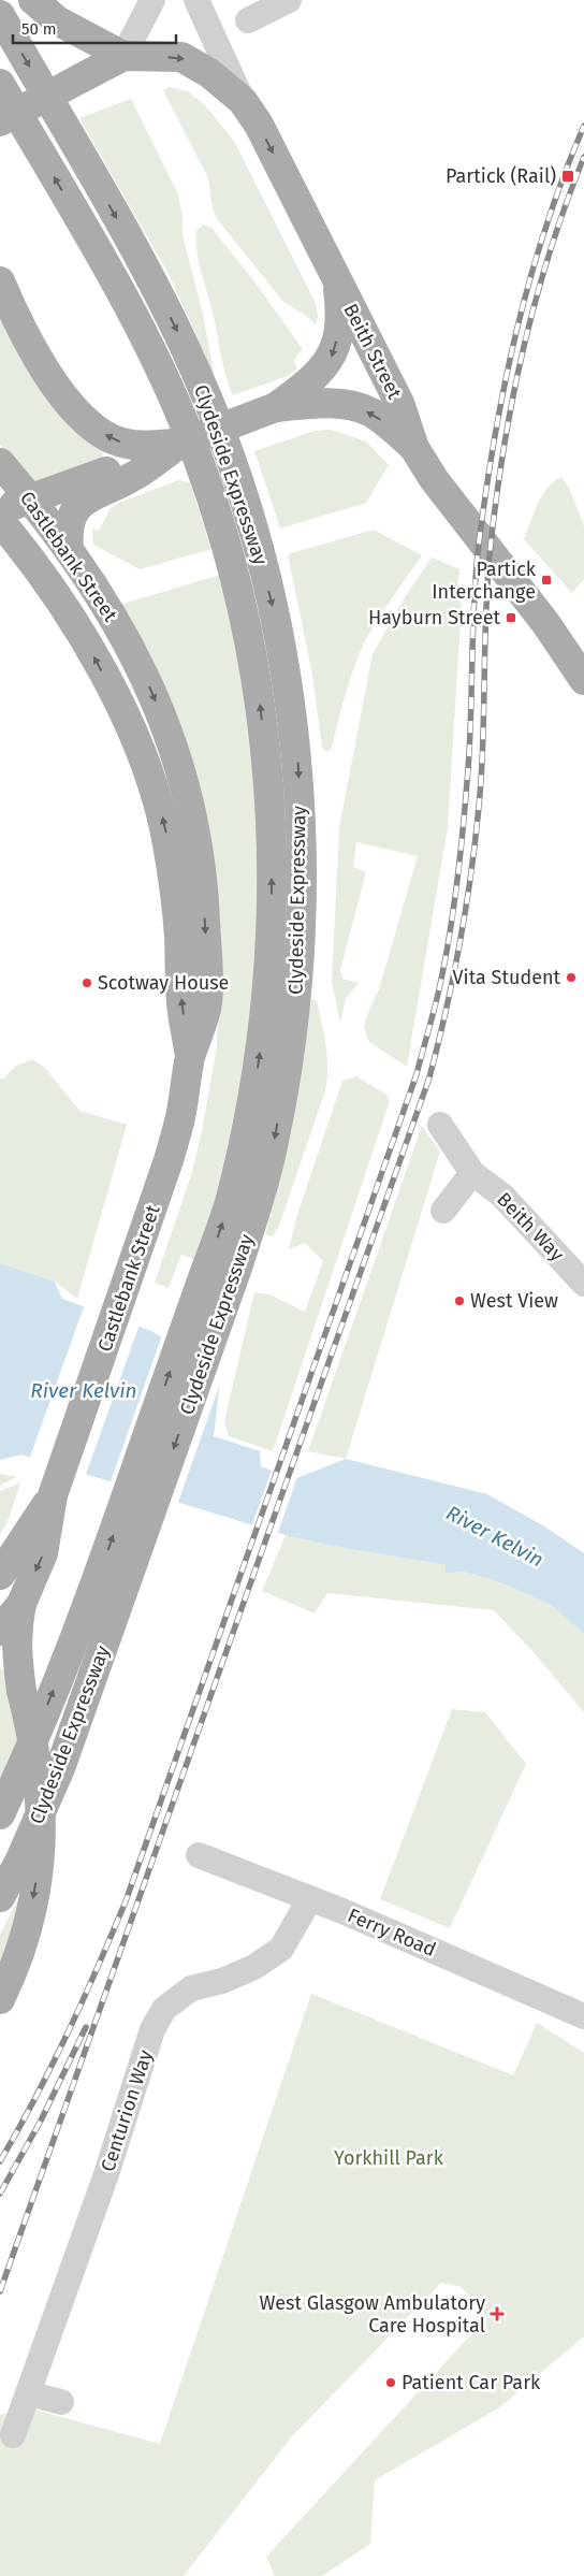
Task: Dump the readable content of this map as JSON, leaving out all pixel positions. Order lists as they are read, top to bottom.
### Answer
{
  "streets": {
    "main road": ["Beith Street", "Clydeside Expressway", "Castlebank Street"],
    "street": ["Beith Way", "Ferry Road", "Centurion Way"]
  },
  "crossings": [
    ["Ferry Road", "Centurion Way"]
  ],
  "water": ["River Kelvin"],
  "parks": ["Yorkhill Park"],
  "places": {
    "transit": ["Partick (Rail)", "Partick Interchange", "Hayburn Street"],
    "other": [
      "Vita Student",
      "Scotway House",
      "West View",
      "Patient Car Park"
    ],
    "health": ["West Glasgow Ambulatory Care Hospital"]
  },
  "scale_bar": "50 m"
}
